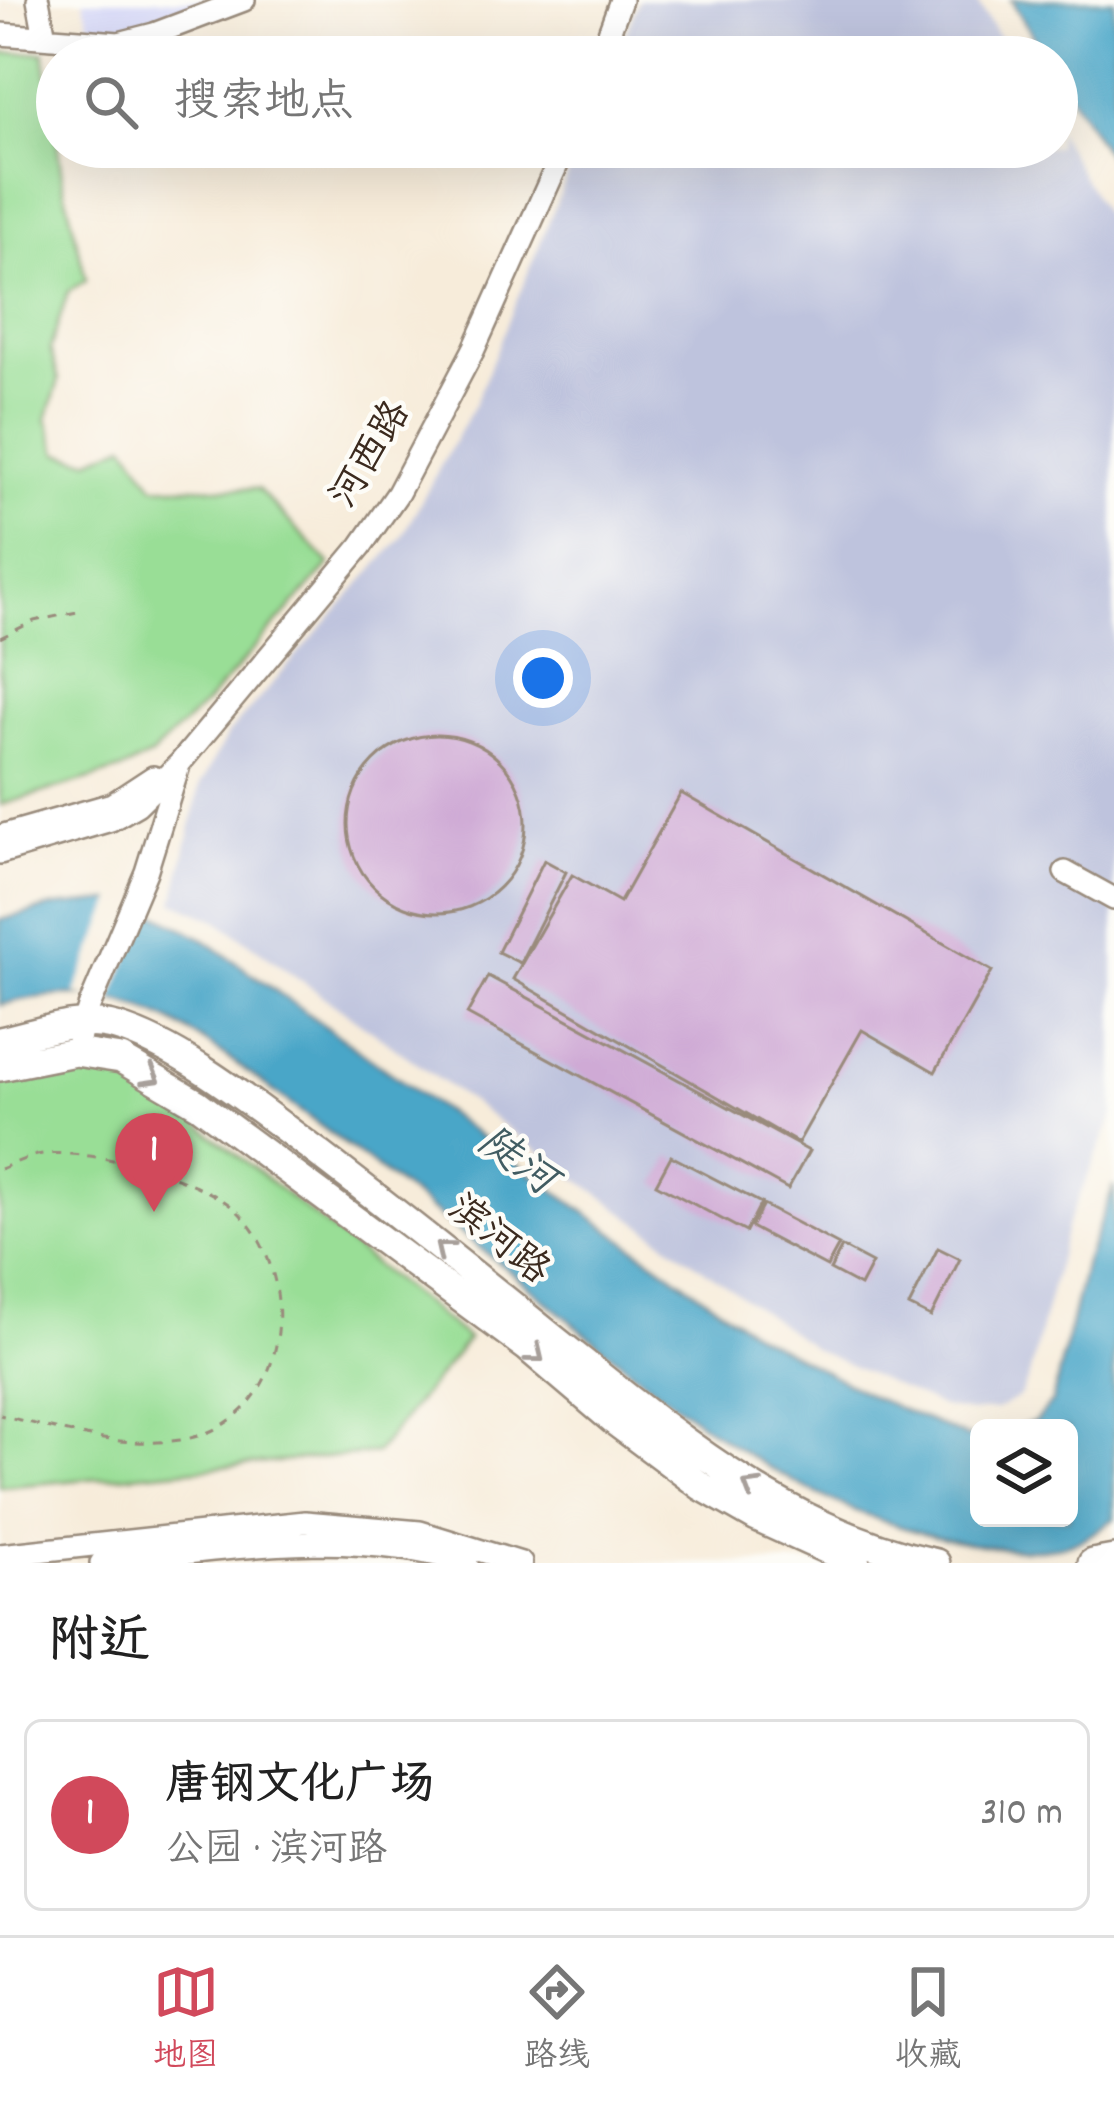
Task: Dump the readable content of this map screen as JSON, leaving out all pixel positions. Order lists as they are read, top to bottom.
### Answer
{
  "streets": {
    "main road": ["滨河路"],
    "street": ["河西路"]
  },
  "water": ["陡河"],
  "page": {
    "search": "搜索地点",
    "pins": "1",
    "heading": "附近",
    "list": [
      {
        "mark": "1",
        "name": "唐钢文化广场",
        "note": "公园 · 滨河路",
        "value": "310 m"
      }
    ],
    "nav": ["地图", "路线", "收藏"]
  }
}
